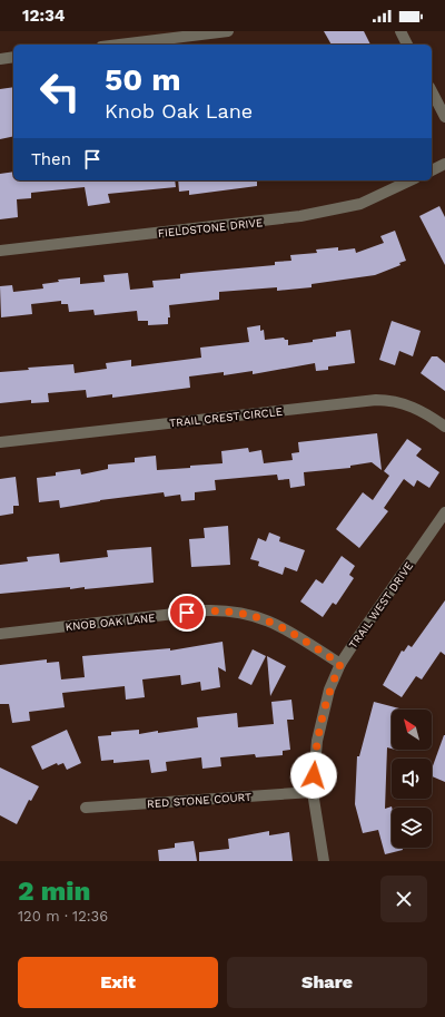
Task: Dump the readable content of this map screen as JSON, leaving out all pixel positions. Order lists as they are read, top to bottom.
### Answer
{
  "streets": {
    "street": [
      "FIELDSTONE DRIVE",
      "TRAIL CREST CIRCLE",
      "TRAIL WEST DRIVE",
      "KNOB OAK LANE",
      "RED STONE COURT"
    ]
  },
  "crossings": [
    ["TRAIL WEST DRIVE", "KNOB OAK LANE"],
    ["TRAIL WEST DRIVE", "RED STONE COURT"]
  ],
  "north": "top left",
  "page": {
    "status": "12:34",
    "turn": ["50 m", "Knob Oak Lane"],
    "then": "Then",
    "heading": ["2 min", "120 m · 12:36"],
    "buttons": ["Exit", "Share"]
  }
}
